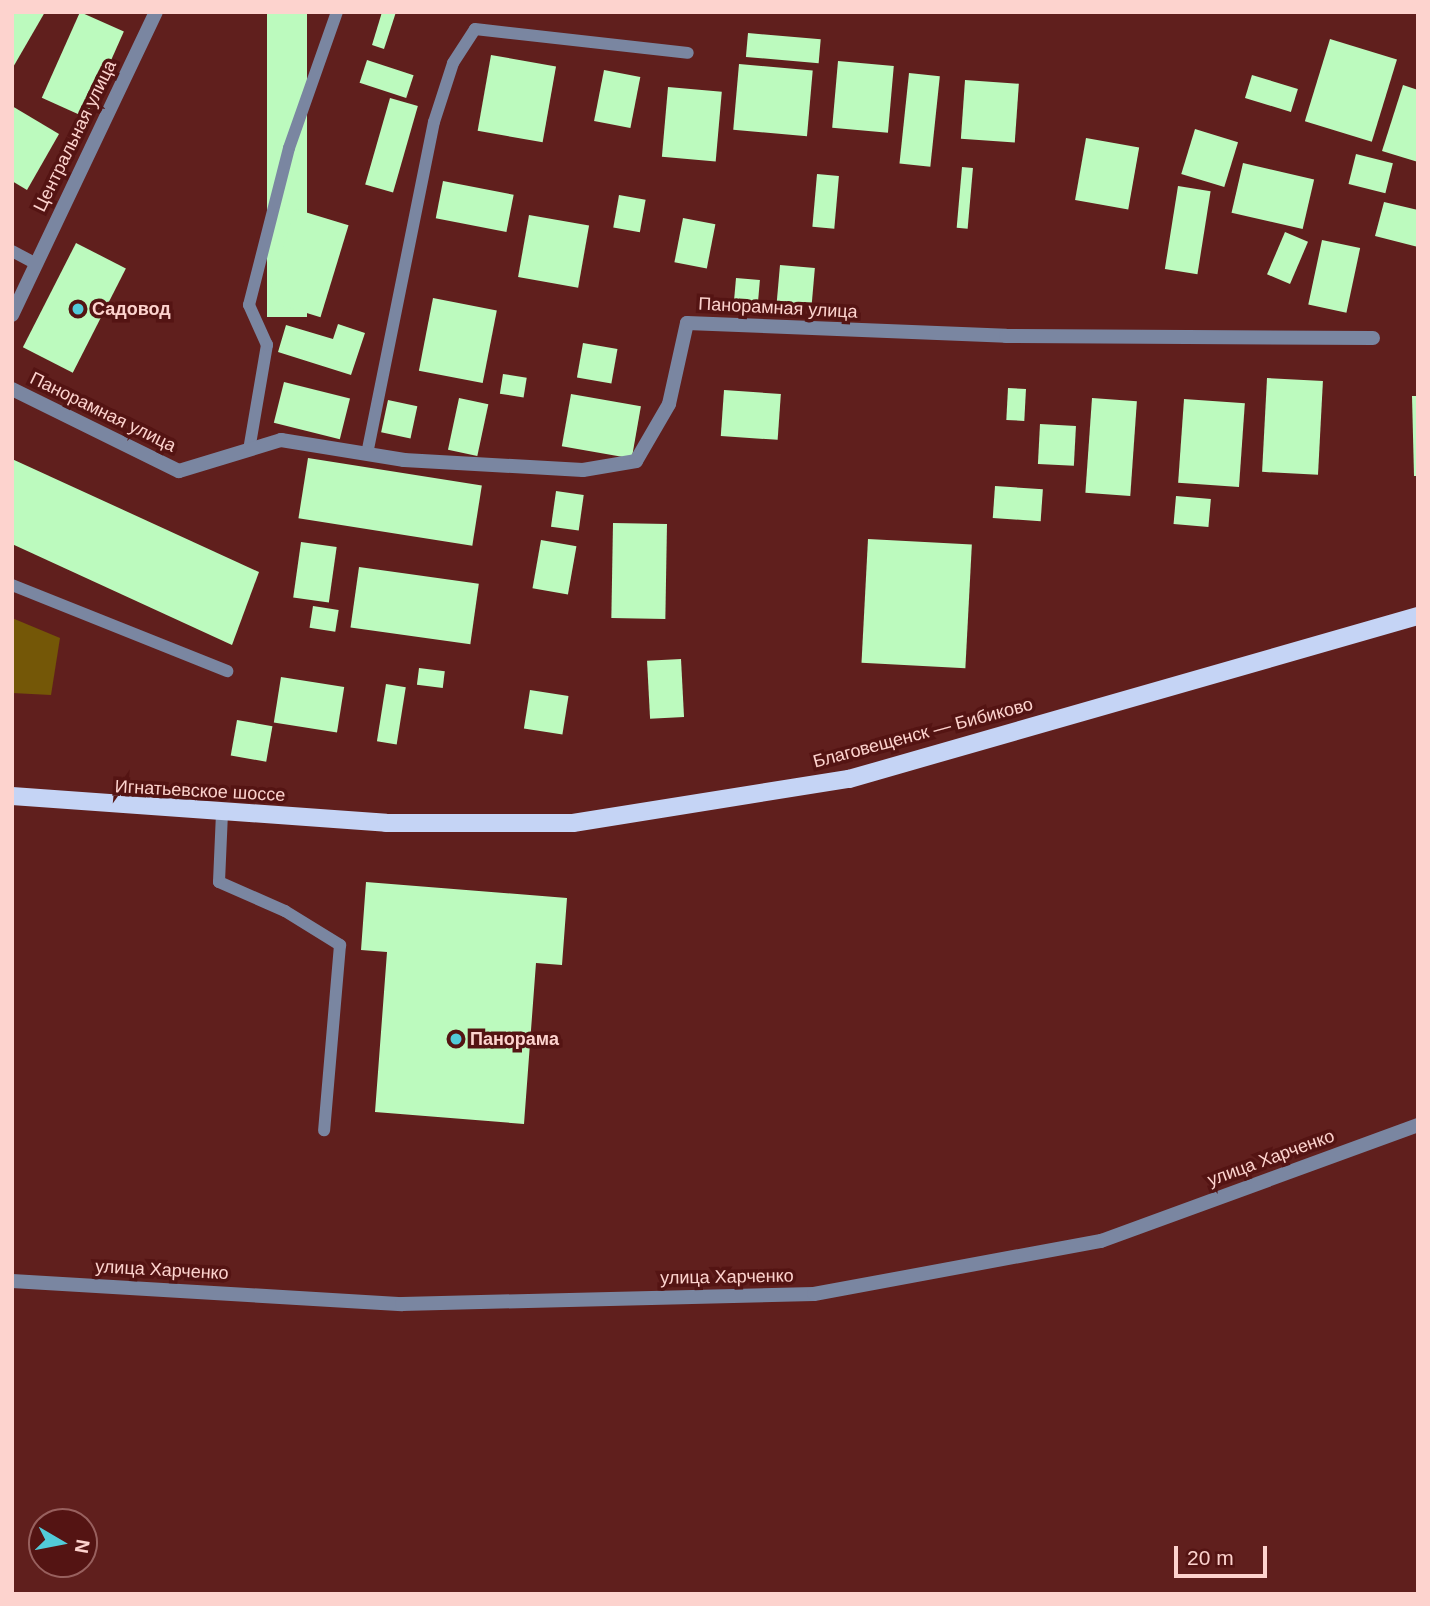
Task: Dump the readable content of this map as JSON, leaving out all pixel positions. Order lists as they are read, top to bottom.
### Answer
{
  "streets": {
    "main road": ["Благовещенск — Бибиково", "Игнатьевское шоссе"],
    "street": ["Центральная улица", "Панорамная улица", "улица Харченко"]
  },
  "crossings": [
    ["Благовещенск — Бибиково", "Игнатьевское шоссе"]
  ],
  "places": ["Садовод", "Панорама"],
  "scale_bar": "20 m",
  "north": "right"
}
